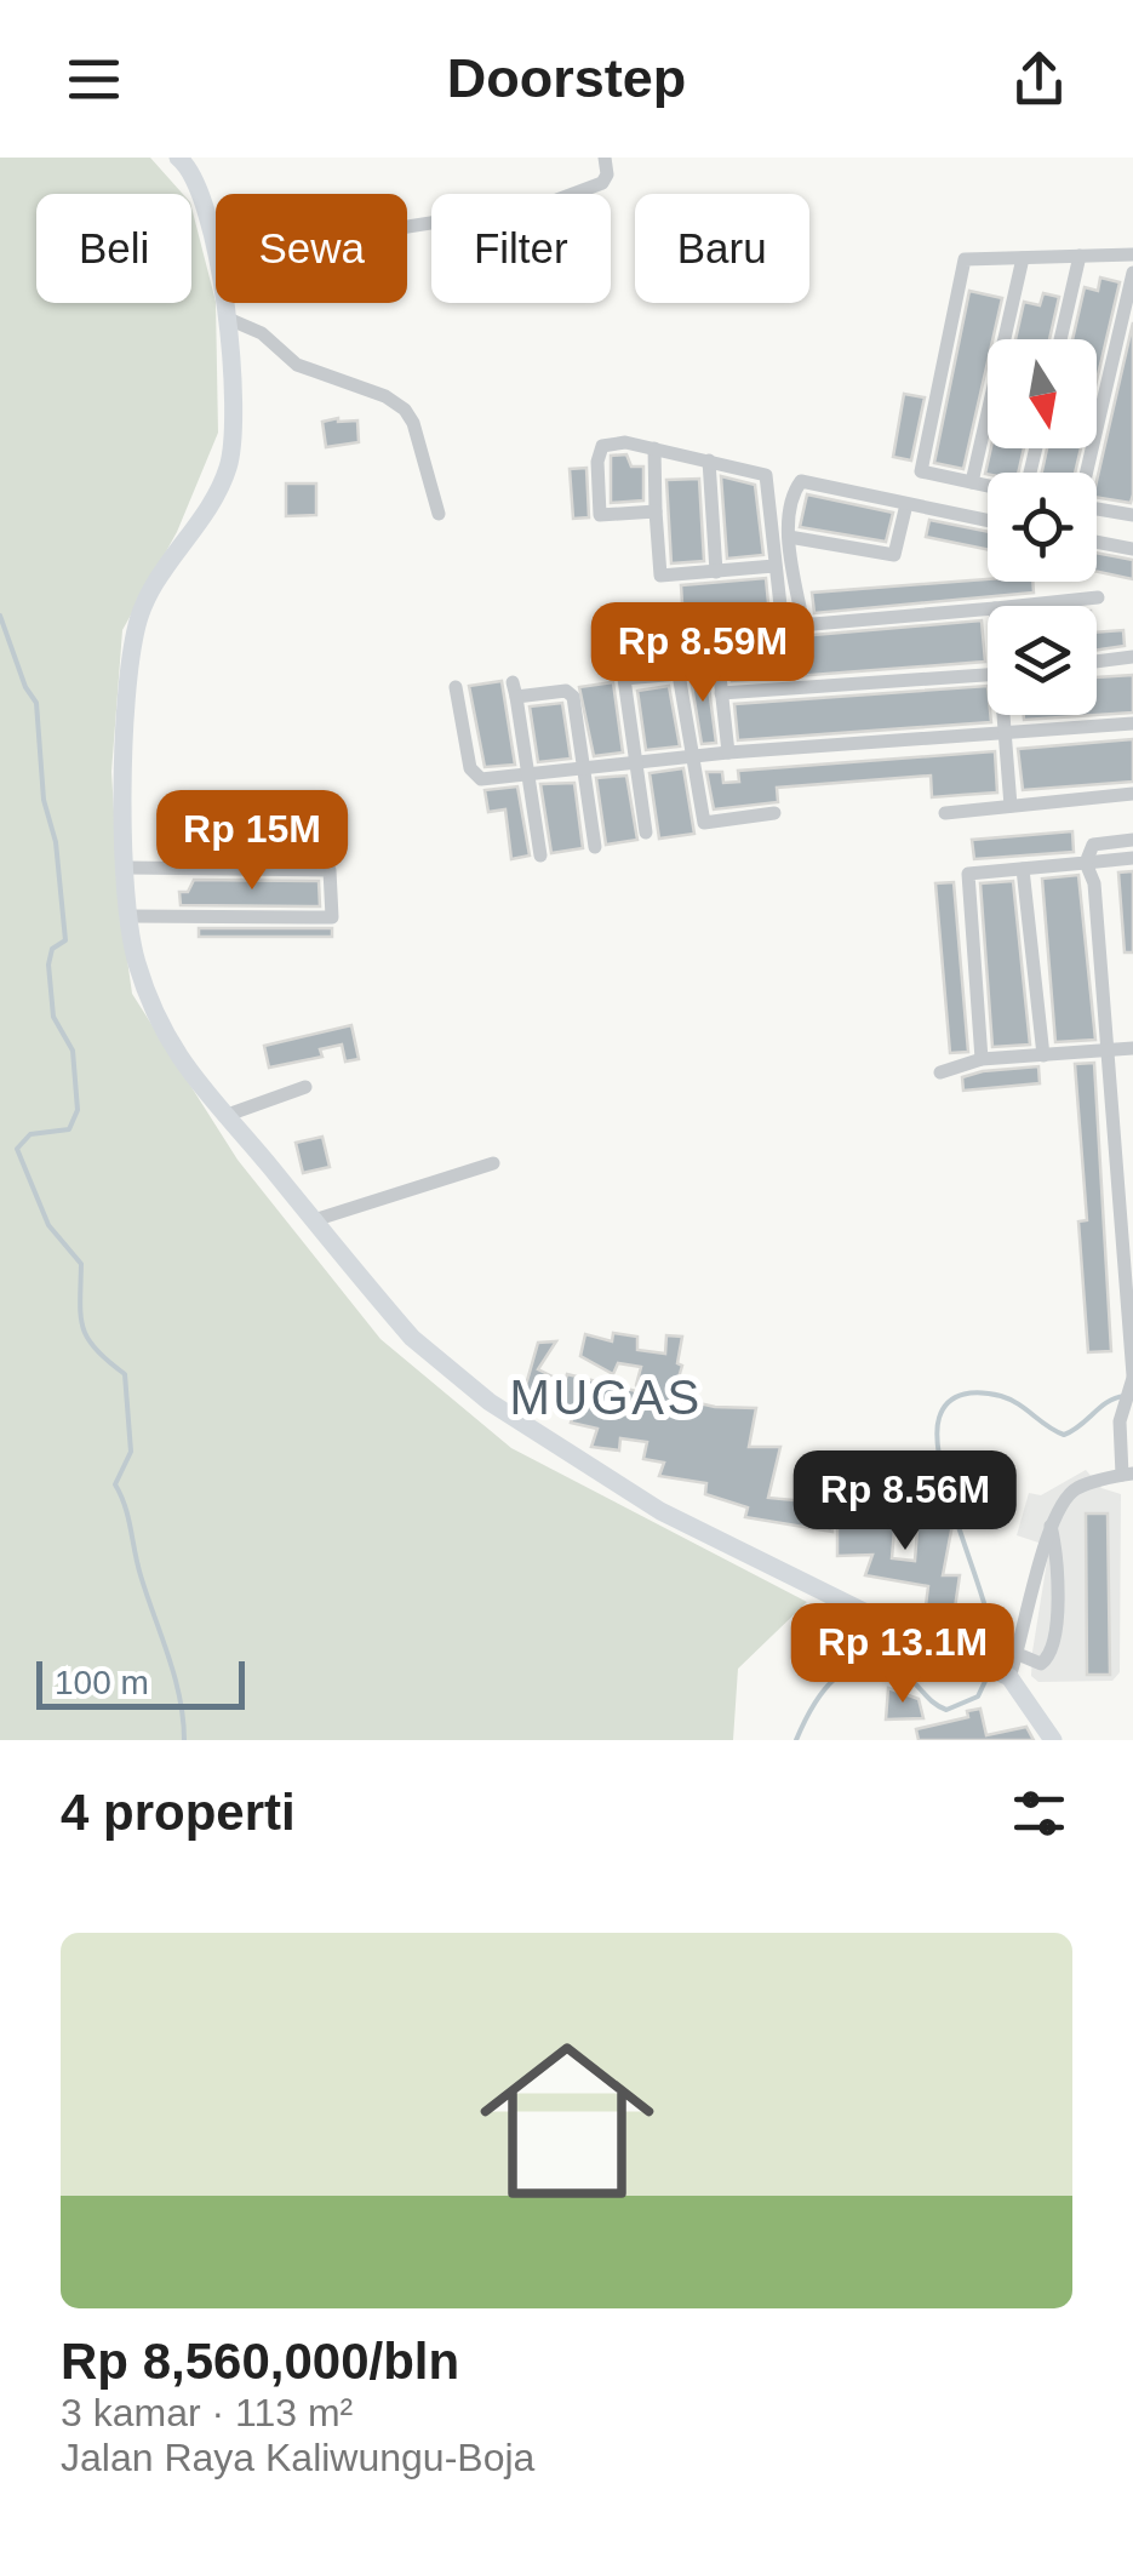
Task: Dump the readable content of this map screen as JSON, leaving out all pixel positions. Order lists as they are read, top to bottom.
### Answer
{
  "districts": ["MUGAS"],
  "scale_bar": "100 m",
  "north": "bottom",
  "page": {
    "header": "Doorstep",
    "chip": [
      "Beli",
      "Sewa",
      "Filter",
      "Baru"
    ],
    "price": [
      "Rp 8.59M",
      "Rp 15M",
      "Rp 8.56M",
      "Rp 13.1M"
    ],
    "scale": "100 m",
    "heading": "4 properti",
    "list": [
      {
        "name": "Rp 8,560,000/bln",
        "note": "3 kamar · 113 m² · Jalan Raya Kaliwungu-Boja"
      }
    ]
  }
}
